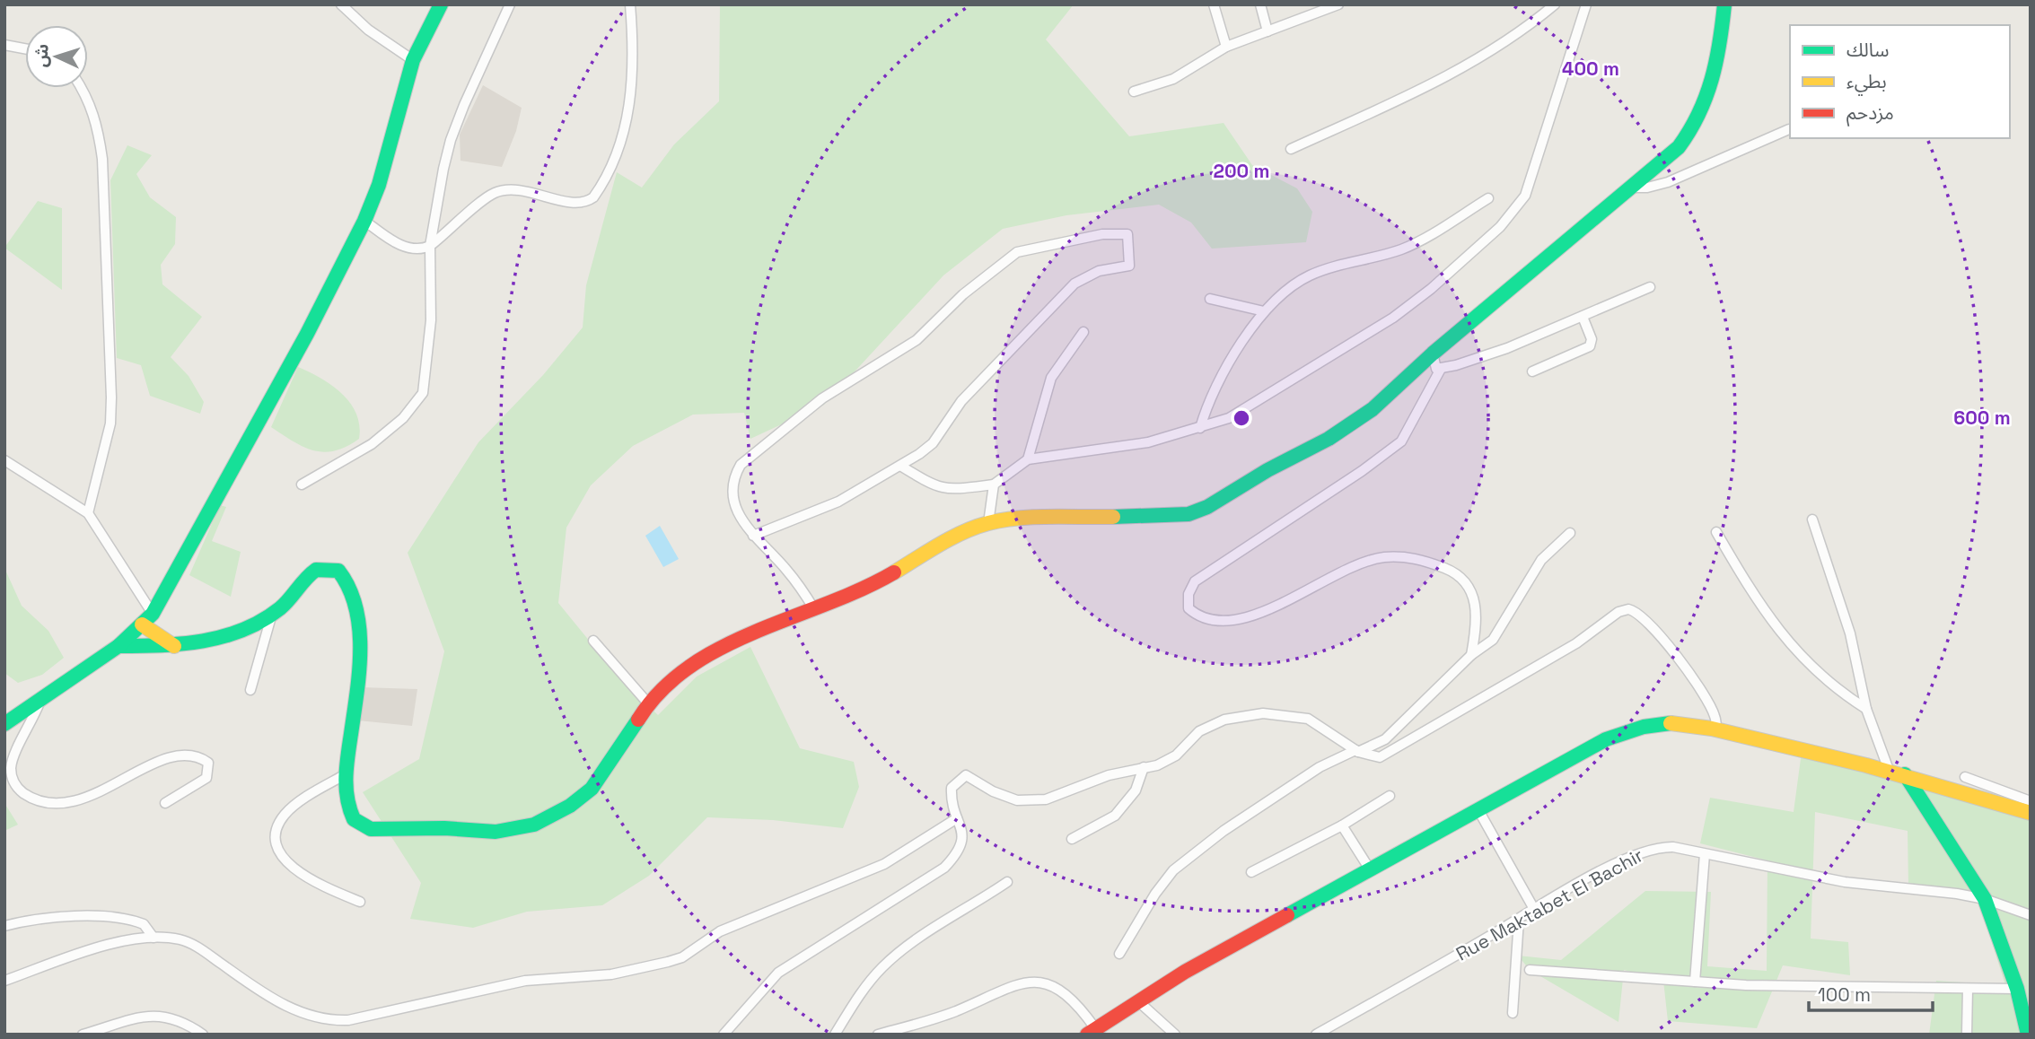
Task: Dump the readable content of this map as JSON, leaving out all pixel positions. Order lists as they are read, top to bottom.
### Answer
{
  "streets": {
    "street": ["Rue Maktabet El Bachir"]
  },
  "legend": ["سالك", "بطيء", "مزدحم"],
  "scale_bar": "100 m",
  "north": "left",
  "rings": ["400 m", "200 m", "600 m"]
}
